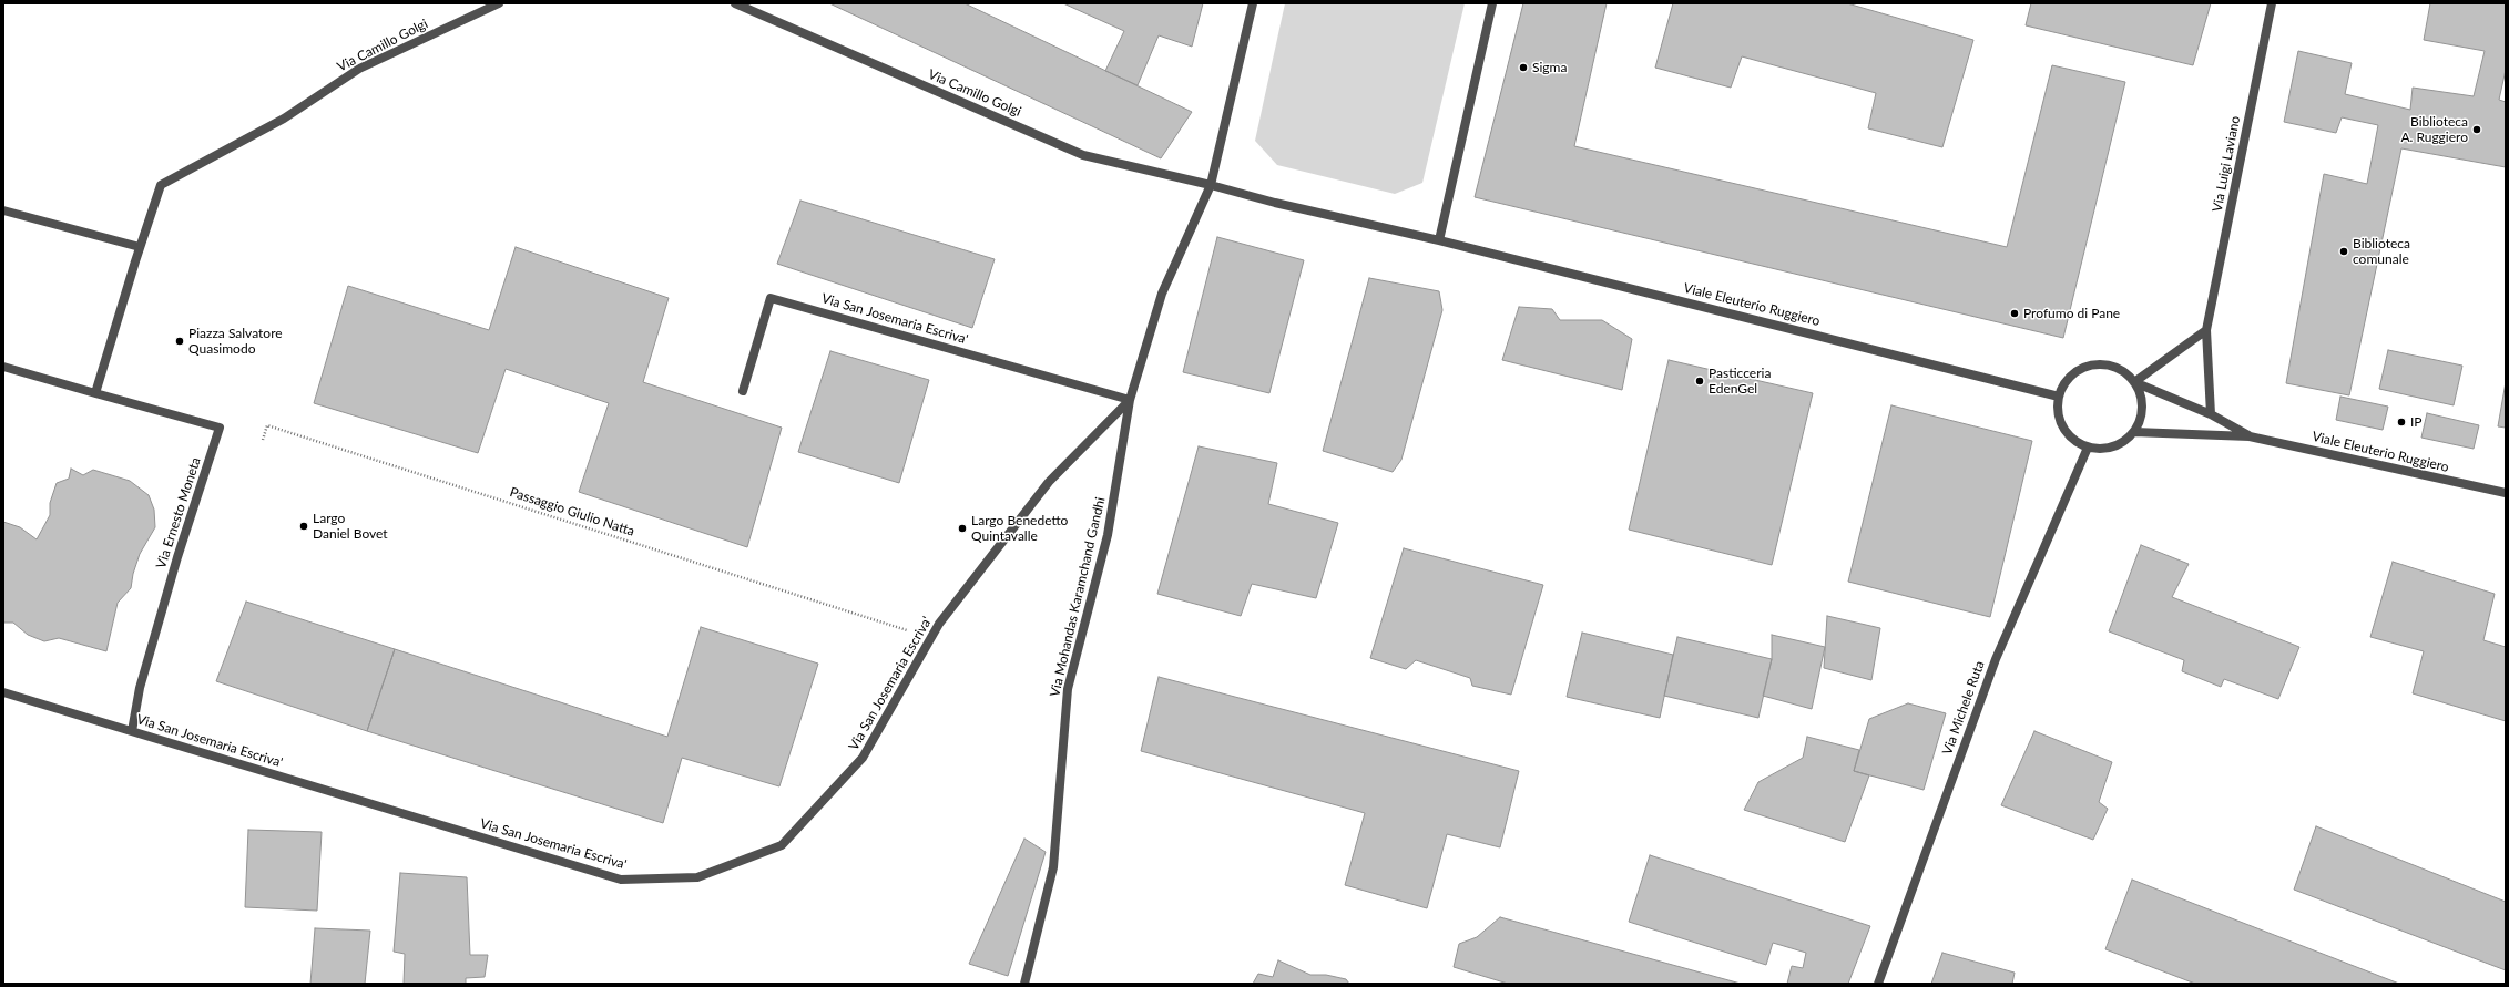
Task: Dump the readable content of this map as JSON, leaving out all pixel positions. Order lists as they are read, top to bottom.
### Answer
{
  "streets": {
    "street": [
      "Via Camillo Golgi",
      "Via Luigi Laviano",
      "Viale Eleuterio Ruggiero",
      "Via San Josemaria Escriva'",
      "Via Ernesto Moneta",
      "Via Mohandas Karamchand Gandhi",
      "Via Michele Ruta"
    ],
    "path": ["Passaggio Giulio Natta"]
  },
  "crossings": [
    ["Via Camillo Golgi", "Viale Eleuterio Ruggiero"],
    ["Via Camillo Golgi", "Via San Josemaria Escriva'"],
    ["Via Luigi Laviano", "Viale Eleuterio Ruggiero"],
    ["Viale Eleuterio Ruggiero", "Via Michele Ruta"],
    ["Via San Josemaria Escriva'", "Via Ernesto Moneta"],
    ["Via San Josemaria Escriva'", "Via Mohandas Karamchand Gandhi"]
  ],
  "places": [
    "Sigma",
    "Biblioteca A. Ruggiero",
    "Biblioteca comunale",
    "Profumo di Pane",
    "Piazza Salvatore Quasimodo",
    "Pasticceria EdenGel",
    "IP",
    "Largo Daniel Bovet",
    "Largo Benedetto Quintavalle"
  ]
}
